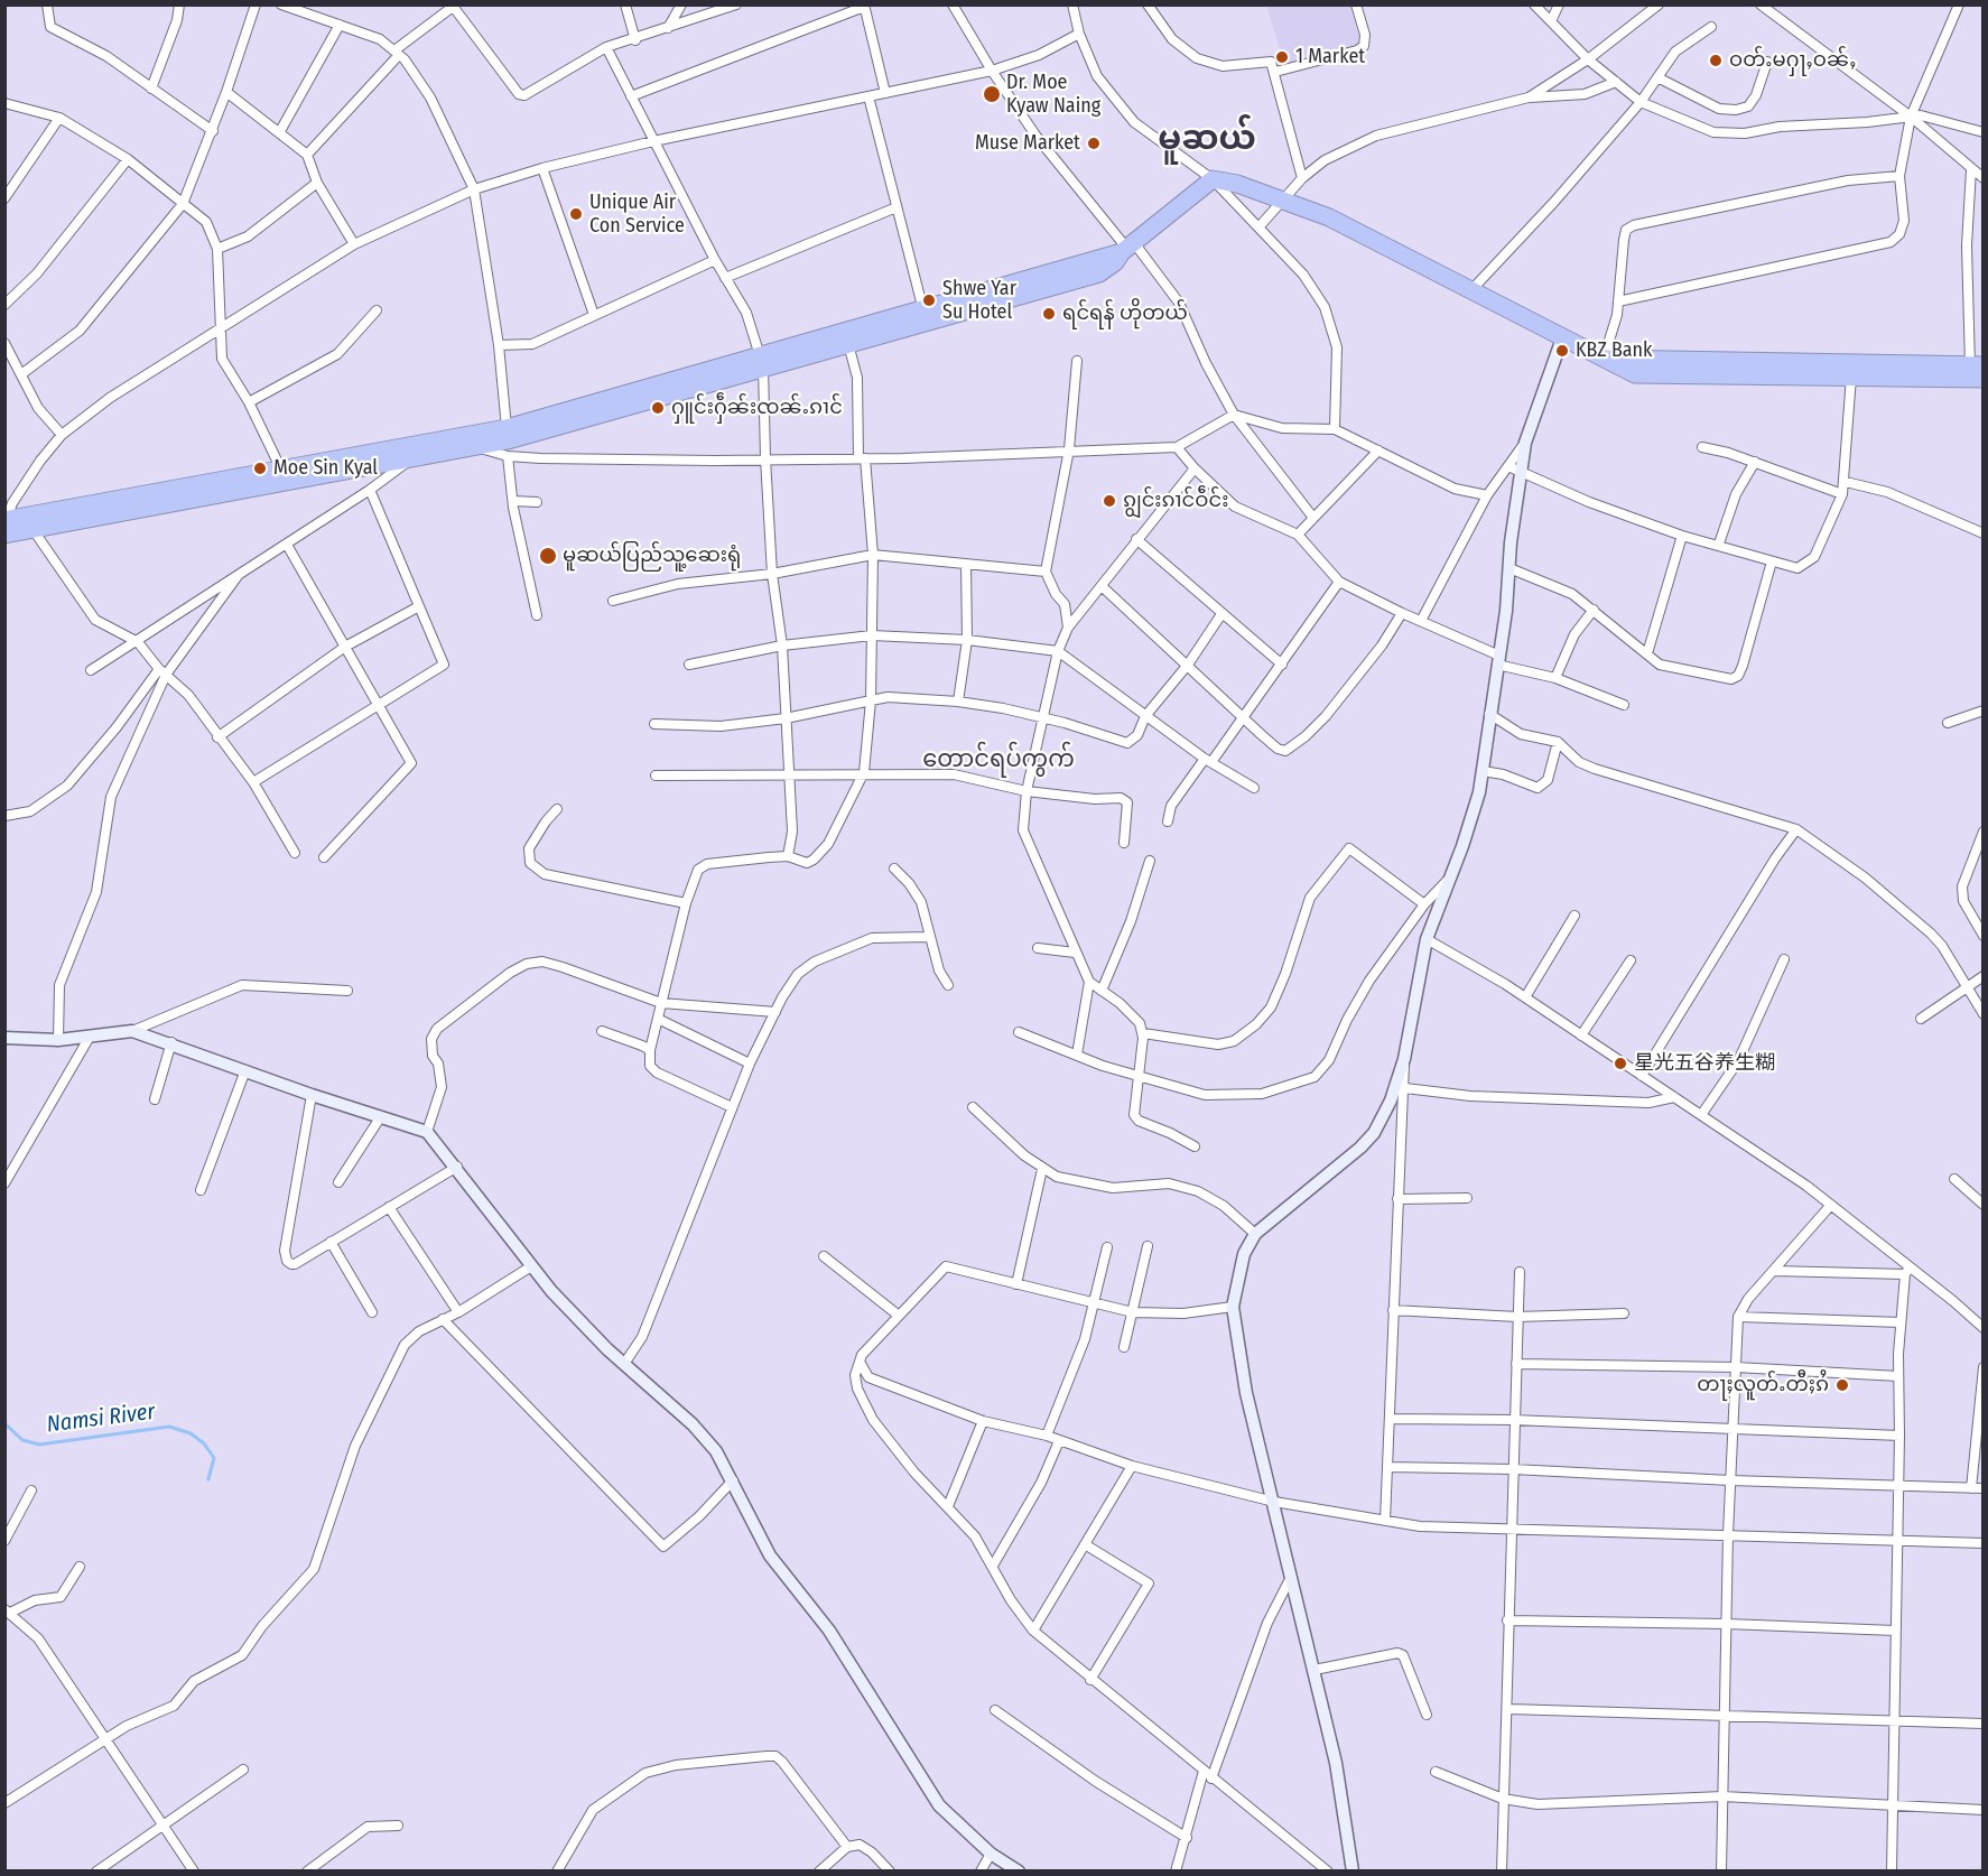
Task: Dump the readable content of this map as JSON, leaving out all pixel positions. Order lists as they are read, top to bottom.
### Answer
{
  "districts": ["မူဆယ်", "တောင်ရပ်ကွက်"],
  "water": ["Namsi River"],
  "places": [
    "1 Market",
    "ဝတ်ႉမႁႃႇဝၼ်ႇ",
    "Dr. Moe Kyaw Naing",
    "Muse Market",
    "Unique Air Con Service",
    "Shwe Yar Su Hotel",
    "ရင်ရန် ဟိုတယ်",
    "KBZ Bank",
    "ႁူင်းႁဵၼ်းၸၼ်ႉၵၢင်",
    "Moe Sin Kyal",
    "ၵျွင်းၵၢင်ဝဵင်း",
    "မူဆယ်ပြည်သူ့ဆေးရုံ",
    "星光五谷养生糊",
    "တႃႈလူတ်ႉတီႈၵႆ"
  ]
}
